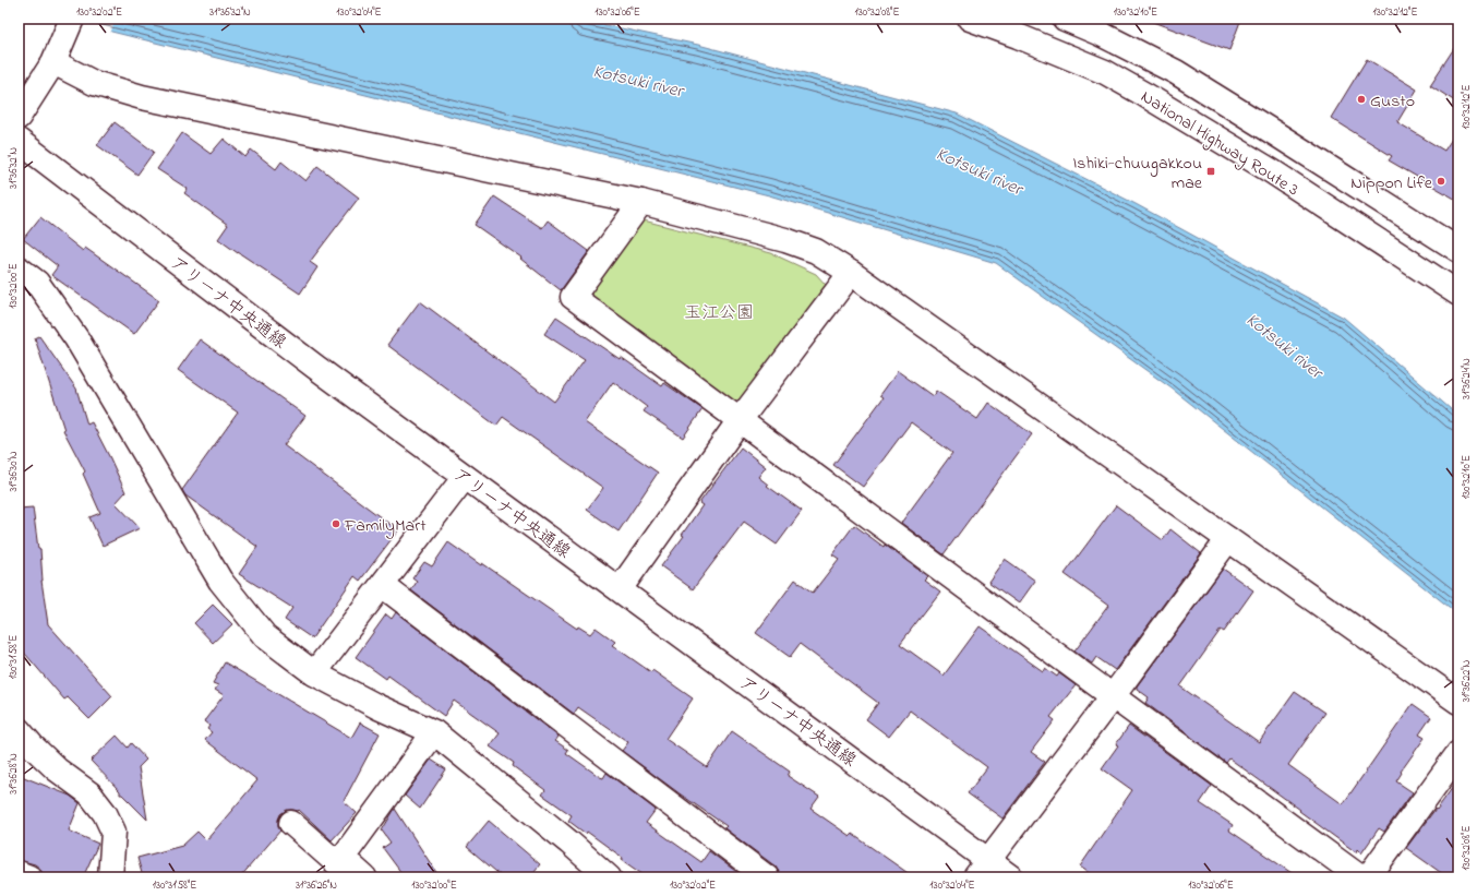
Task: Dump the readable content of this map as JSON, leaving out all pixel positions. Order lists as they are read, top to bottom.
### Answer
{
  "streets": {
    "main road": ["National Highway Route 3", "アリーナ中央通線"]
  },
  "water": ["Kotsuki river"],
  "parks": ["玉江公園"],
  "places": {
    "other": ["Gusto", "Nippon Life", "FamilyMart"],
    "transit": ["Ishiki-chuugakkou mae"]
  },
  "coordinates": [
    "130°32'02\"E",
    "31°36'32\"N",
    "130°32'04\"E",
    "130°32'06\"E",
    "130°32'08\"E",
    "130°32'10\"E",
    "130°32'12\"E",
    "130°32'00\"E",
    "31°36'24\"N",
    "31°36'30\"N",
    "130°31'58\"E",
    "31°36'22\"N",
    "31°36'28\"N",
    "31°36'26\"N"
  ]
}
